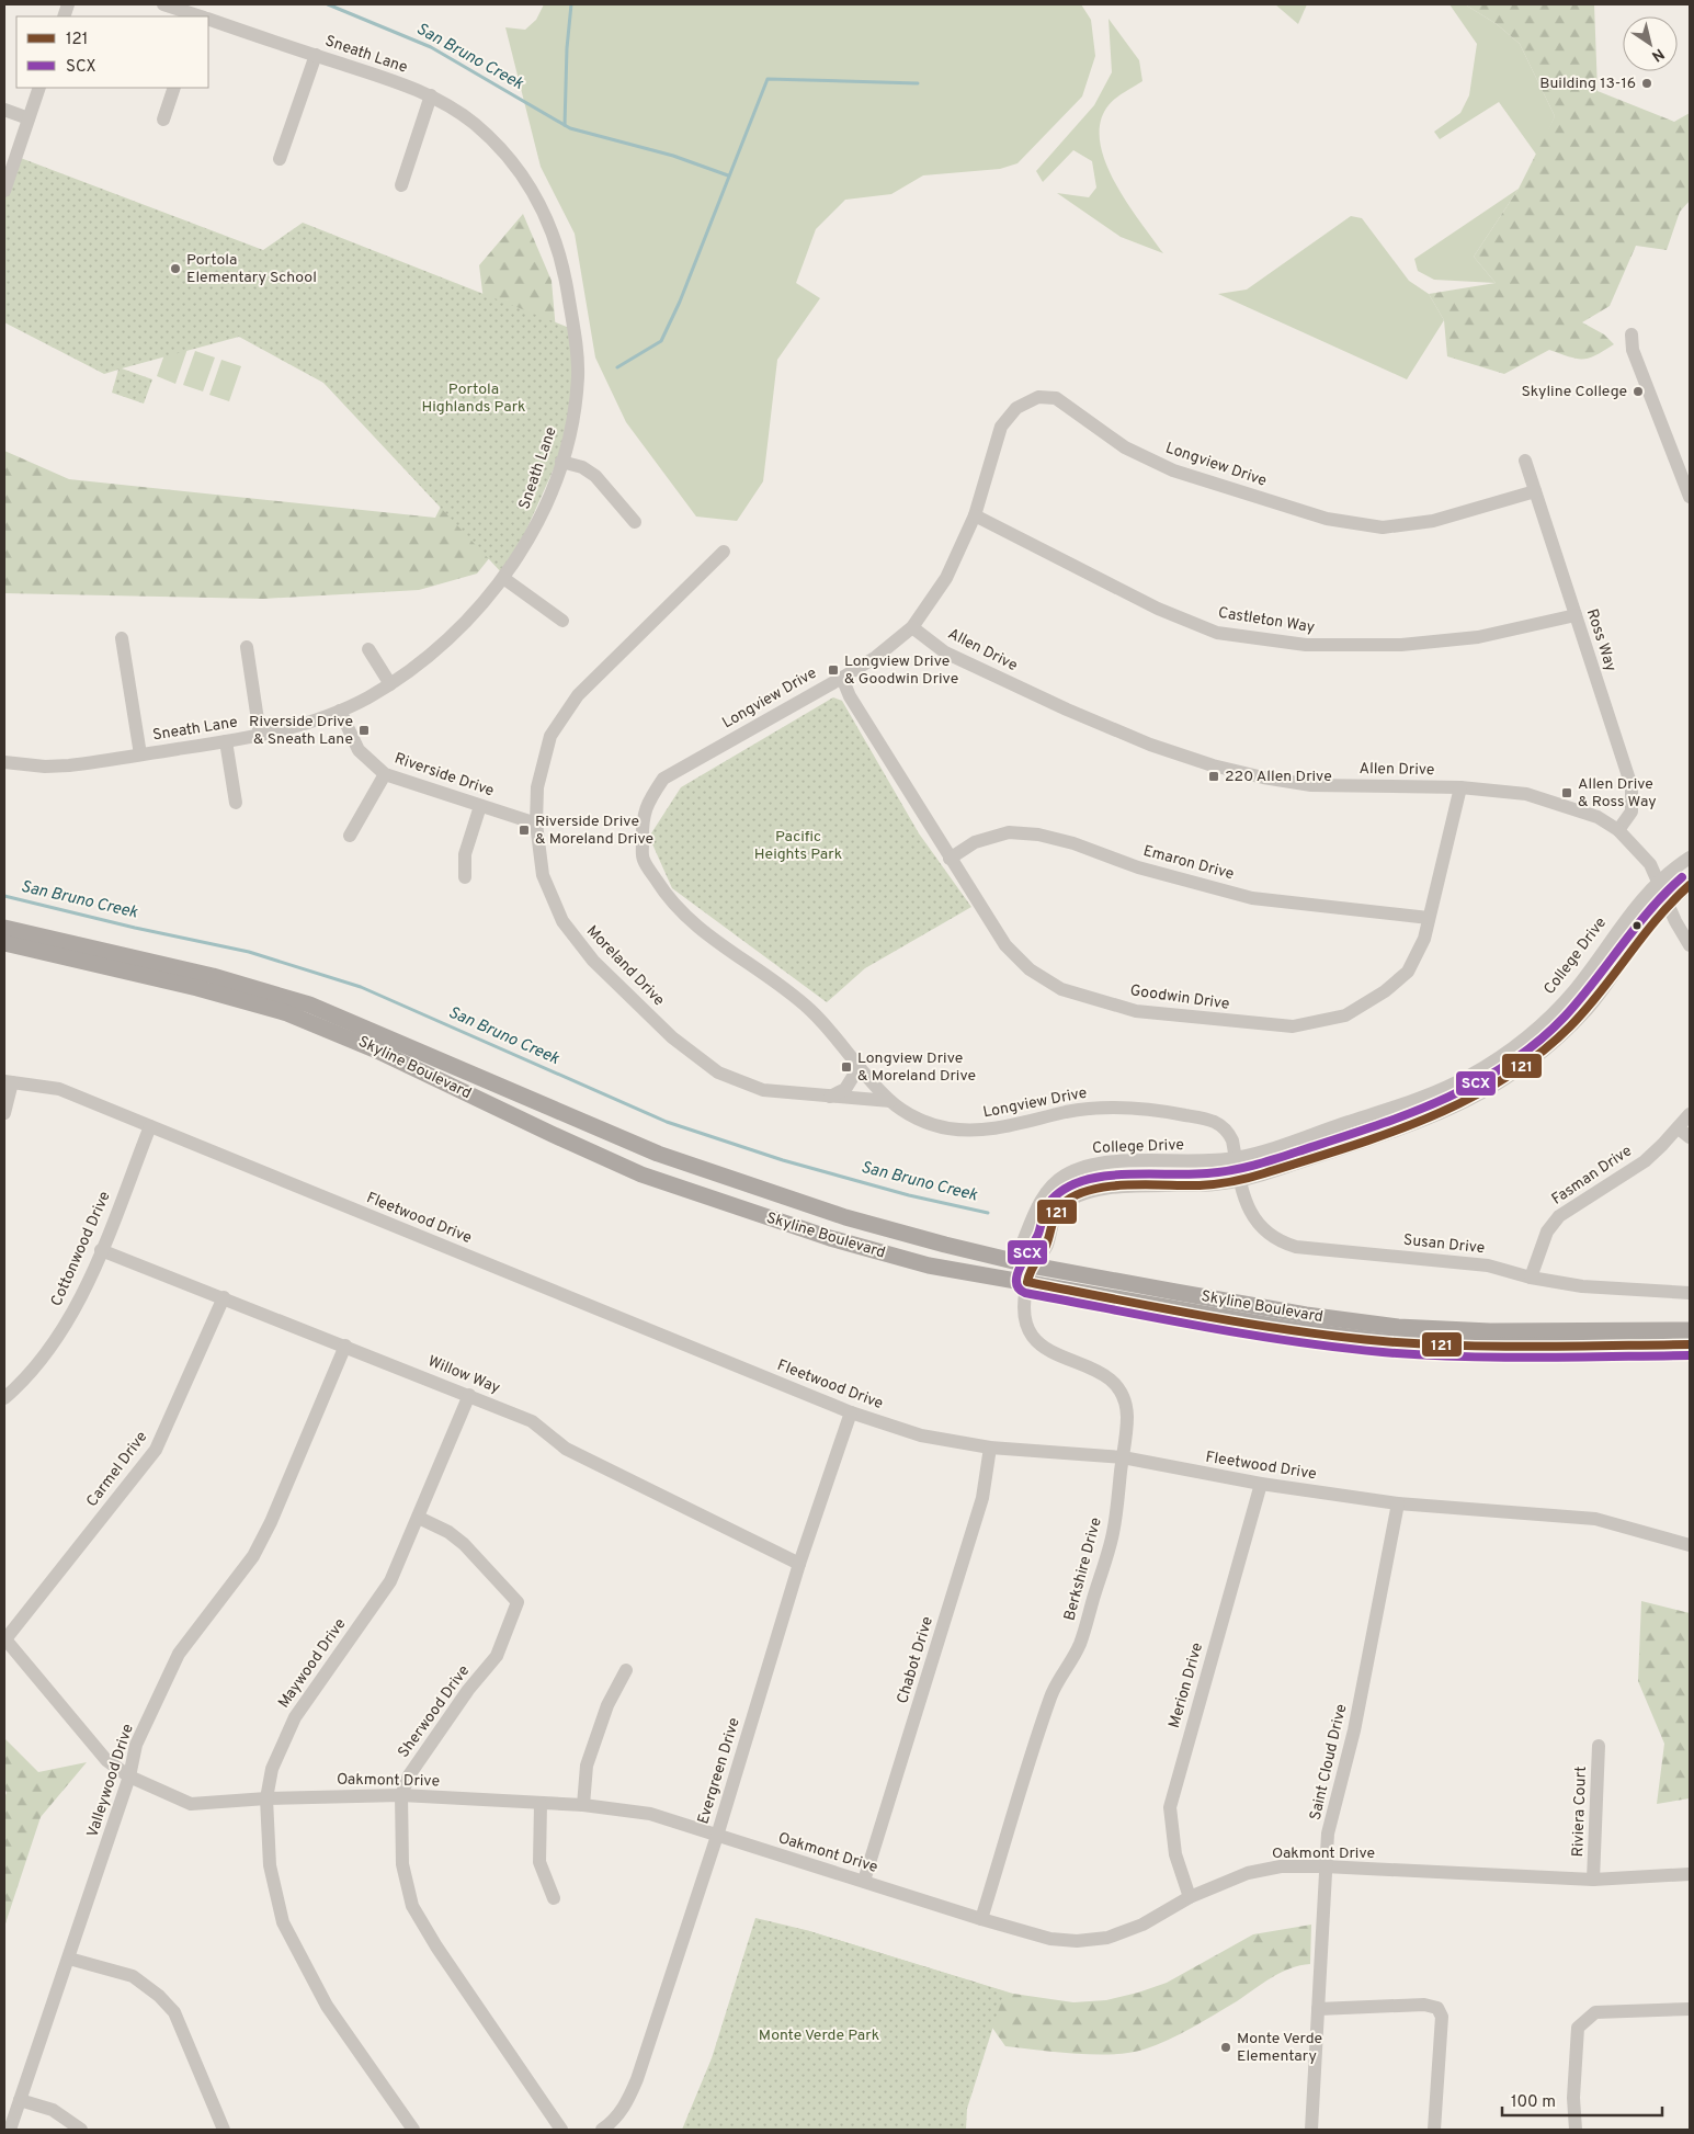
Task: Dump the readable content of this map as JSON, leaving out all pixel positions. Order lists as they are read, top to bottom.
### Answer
{
  "streets": {
    "main road": ["Skyline Boulevard"],
    "street": [
      "Sneath Lane",
      "Longview Drive",
      "Castleton Way",
      "Ross Way",
      "Allen Drive",
      "Riverside Drive",
      "Emaron Drive",
      "College Drive",
      "Moreland Drive",
      "Goodwin Drive",
      "Fasman Drive",
      "Fleetwood Drive",
      "Susan Drive",
      "Cottonwood Drive",
      "Willow Way",
      "Carmel Drive",
      "Berkshire Drive",
      "Chabot Drive",
      "Maywood Drive",
      "Merion Drive",
      "Sherwood Drive",
      "Saint Cloud Drive",
      "Evergreen Drive",
      "Valleywood Drive",
      "Oakmont Drive",
      "Riviera Court"
    ]
  },
  "crossings": [
    ["Sneath Lane", "Riverside Drive"],
    ["Longview Drive", "Castleton Way"],
    ["Longview Drive", "Ross Way"],
    ["Longview Drive", "Allen Drive"],
    ["Longview Drive", "College Drive"],
    ["Longview Drive", "Moreland Drive"],
    ["Longview Drive", "Goodwin Drive"],
    ["Longview Drive", "Susan Drive"],
    ["Castleton Way", "Ross Way"],
    ["Ross Way", "Allen Drive"],
    ["Allen Drive", "College Drive"],
    ["Allen Drive", "Goodwin Drive"],
    ["Riverside Drive", "Moreland Drive"],
    ["Emaron Drive", "Goodwin Drive"],
    ["College Drive", "Skyline Boulevard"],
    ["College Drive", "Susan Drive"],
    ["College Drive", "Berkshire Drive"],
    ["Skyline Boulevard", "Berkshire Drive"],
    ["Fasman Drive", "Susan Drive"],
    ["Fleetwood Drive", "Cottonwood Drive"],
    ["Fleetwood Drive", "Berkshire Drive"],
    ["Fleetwood Drive", "Chabot Drive"],
    ["Fleetwood Drive", "Merion Drive"],
    ["Fleetwood Drive", "Saint Cloud Drive"],
    ["Fleetwood Drive", "Evergreen Drive"],
    ["Cottonwood Drive", "Willow Way"],
    ["Willow Way", "Carmel Drive"],
    ["Willow Way", "Maywood Drive"],
    ["Willow Way", "Evergreen Drive"],
    ["Willow Way", "Valleywood Drive"],
    ["Carmel Drive", "Oakmont Drive"],
    ["Berkshire Drive", "Oakmont Drive"],
    ["Chabot Drive", "Oakmont Drive"],
    ["Maywood Drive", "Sherwood Drive"],
    ["Maywood Drive", "Oakmont Drive"],
    ["Merion Drive", "Oakmont Drive"],
    ["Sherwood Drive", "Oakmont Drive"],
    ["Saint Cloud Drive", "Oakmont Drive"],
    ["Evergreen Drive", "Oakmont Drive"],
    ["Valleywood Drive", "Oakmont Drive"],
    ["Oakmont Drive", "Riviera Court"]
  ],
  "water": ["San Bruno Creek"],
  "parks": ["Portola Highlands Park", "Pacific Heights Park", "Monte Verde Park"],
  "places": {
    "other": [
      "Building 13-16",
      "Portola Elementary School",
      "Skyline College",
      "Monte Verde Elementary"
    ],
    "transit": [
      "Longview Drive & Goodwin Drive",
      "Riverside Drive & Sneath Lane",
      "220 Allen Drive",
      "Allen Drive & Ross Way",
      "Riverside Drive & Moreland Drive",
      "Longview Drive & Moreland Drive"
    ]
  },
  "lines": ["transit line SCX", "transit line 121"],
  "legend": ["121", "SCX"],
  "scale_bar": "100 m",
  "north": "bottom right"
}
